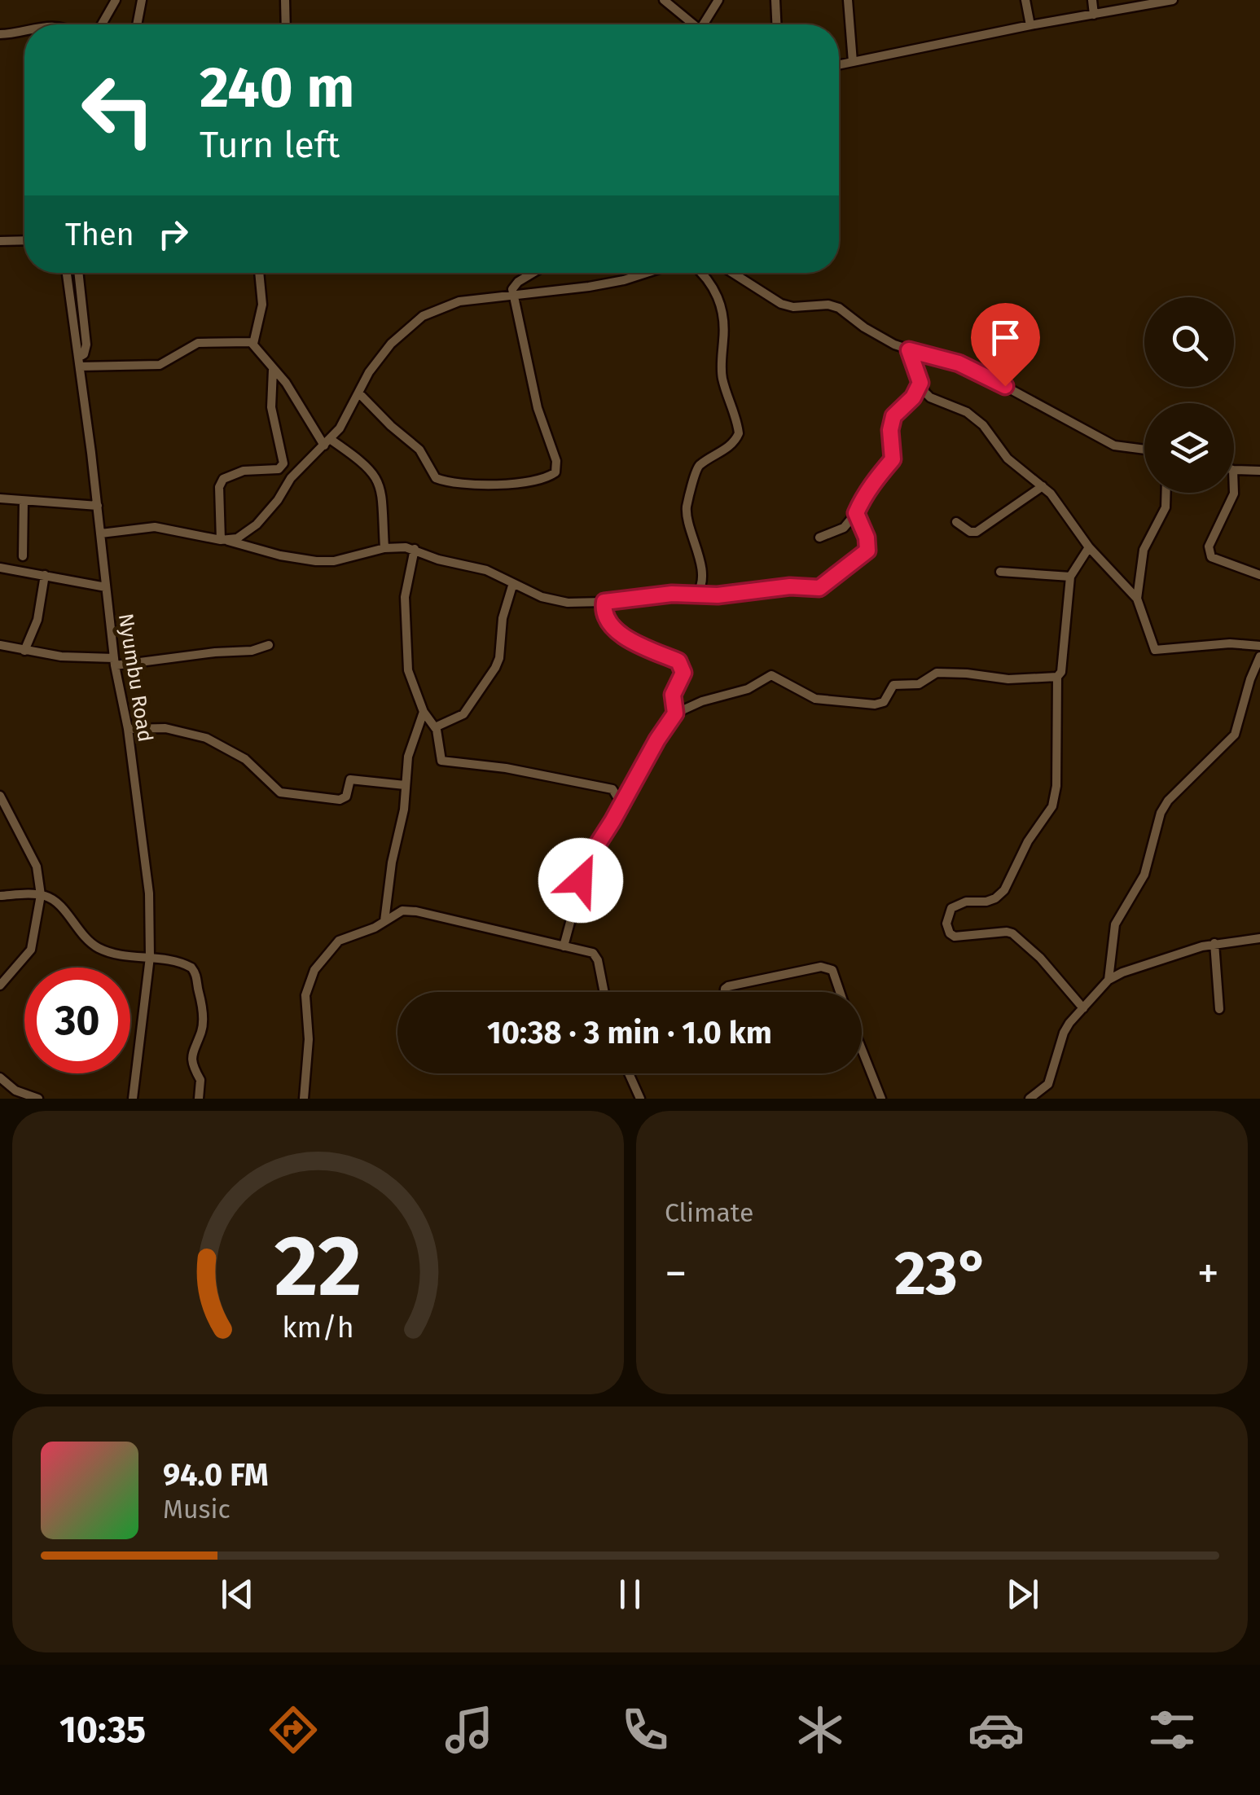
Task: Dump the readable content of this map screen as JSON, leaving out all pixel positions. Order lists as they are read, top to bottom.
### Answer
{
  "streets": {
    "street": ["Nyumbu Road"]
  },
  "page": {
    "turn": ["240 m", "Turn left"],
    "then": "Then",
    "limit": "30",
    "trip": "10:38 · 3 min · 1.0 km",
    "tile": "Climate",
    "heat": ["−", "23°", "+"],
    "song": ["94.0 FM", "Music"],
    "tabs": "10:35",
    "gauge": ["22", "km/h"]
  }
}
